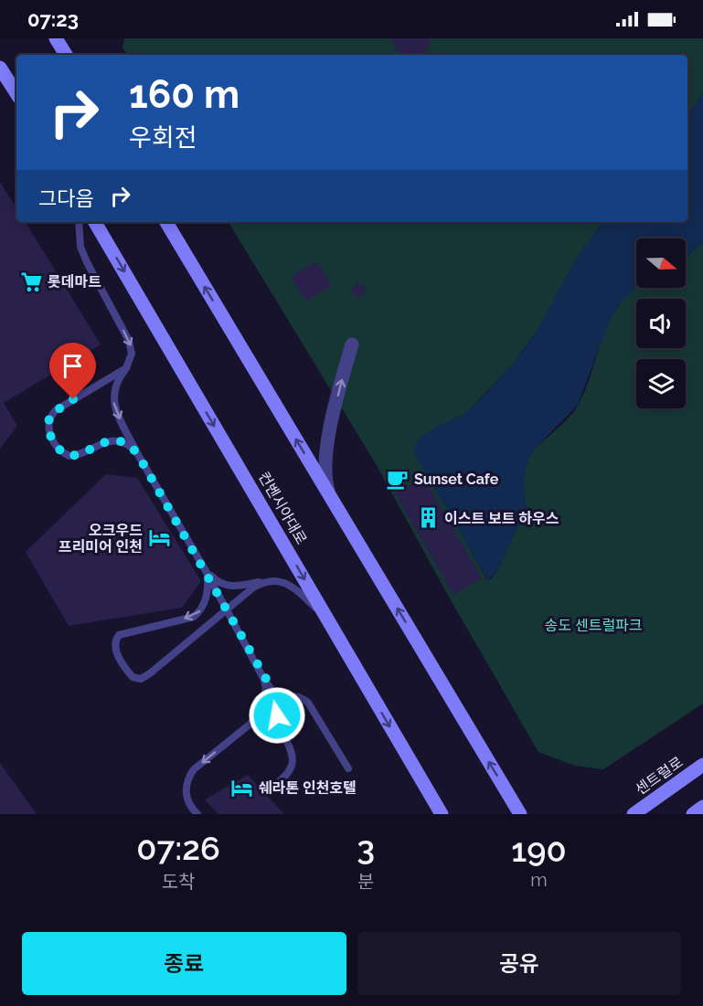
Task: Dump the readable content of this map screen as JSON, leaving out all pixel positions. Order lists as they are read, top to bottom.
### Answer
{
  "streets": {
    "main road": ["컨벤시아대로", "센트럴로"]
  },
  "parks": ["송도 센트럴파크"],
  "places": {
    "supermarket": ["롯데마트"],
    "cafe": ["Sunset Cafe"],
    "building": ["이스트 보트 하우스"],
    "hotel": ["오크우드 프리미어 인천", "쉐라톤 인천호텔"]
  },
  "north": "right",
  "page": {
    "status": "07:23",
    "turn": ["160 m", "우회전"],
    "then": "그다음",
    "eta": [
      "07:26",
      "도착",
      "3",
      "분",
      "190",
      "m"
    ],
    "buttons": ["종료", "공유"]
  }
}
